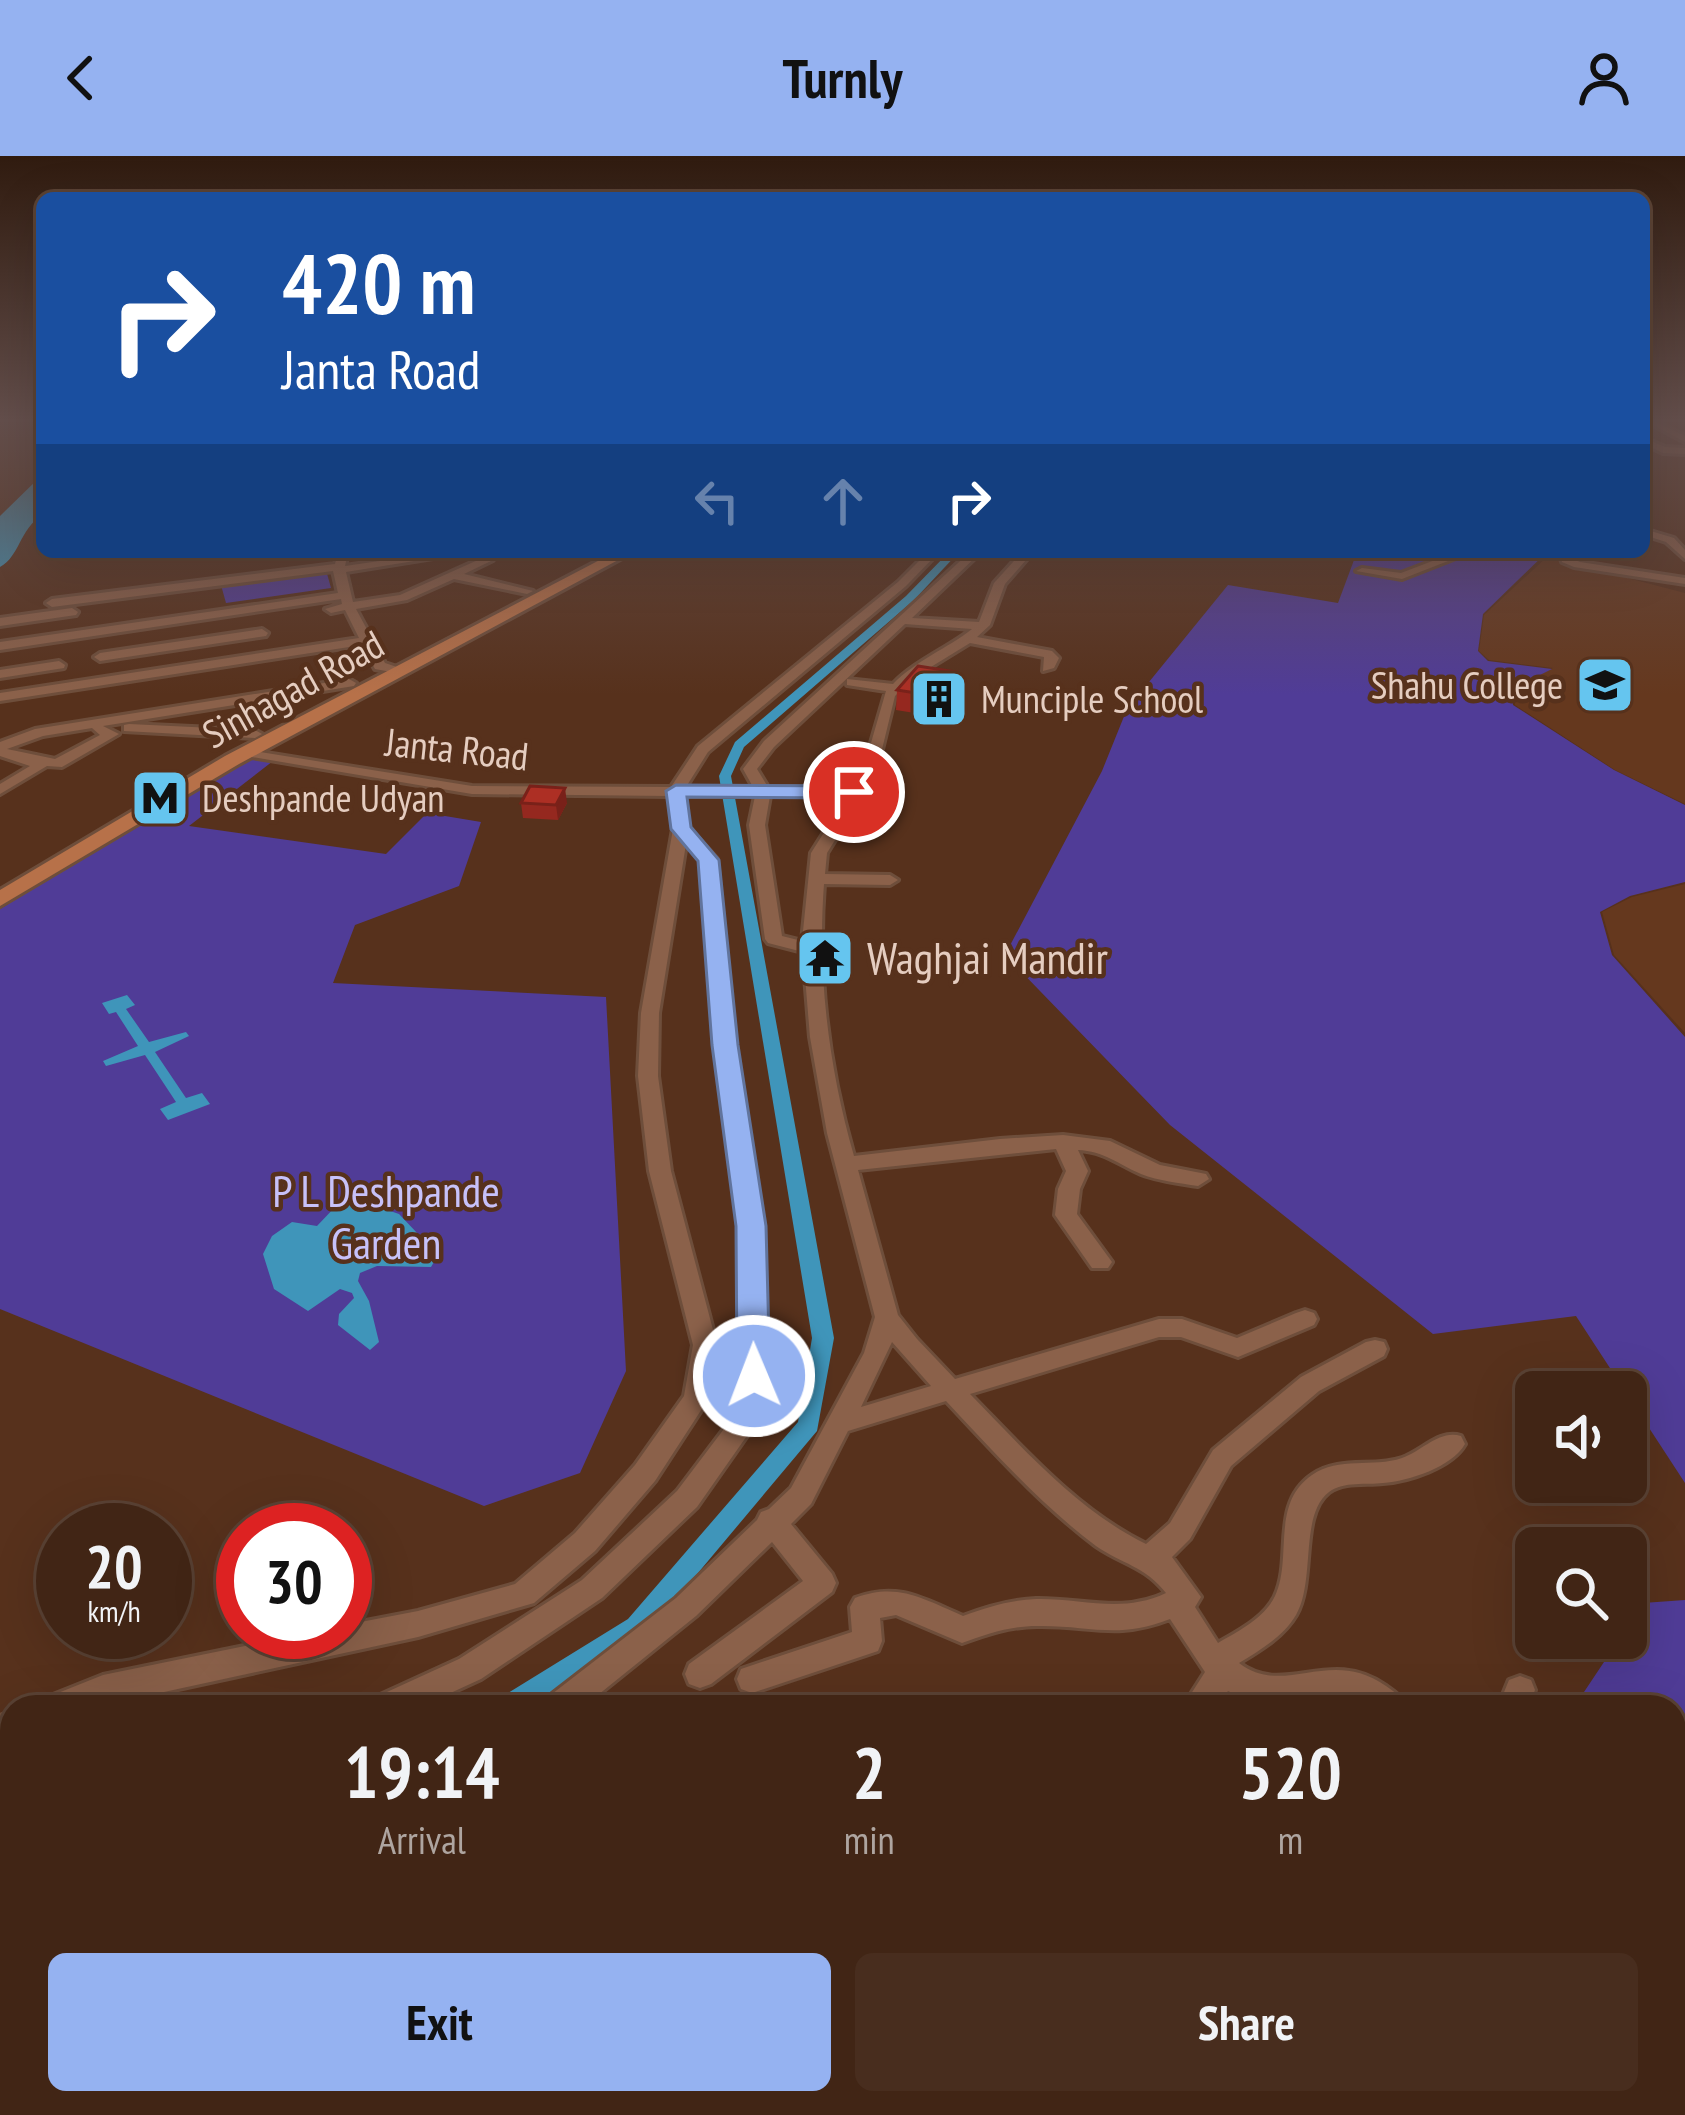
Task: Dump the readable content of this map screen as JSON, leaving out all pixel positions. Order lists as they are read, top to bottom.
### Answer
{
  "streets": {
    "main road": ["Sinhagad Road"],
    "street": ["Janta Road"]
  },
  "crossings": [
    ["Sinhagad Road", "Janta Road"]
  ],
  "parks": ["P L Deshpande Garden"],
  "places": {
    "school or university": ["Shahu College"],
    "building": ["Munciple School"],
    "metro station": ["Deshpande Udyan"],
    "temple": ["Waghjai Mandir"]
  },
  "page": {
    "header": "Turnly",
    "turn": ["420 m", "Janta Road"],
    "speed": "20 km/h",
    "limit": "30",
    "eta": [
      "19:14",
      "Arrival",
      "2",
      "min",
      "520",
      "m"
    ],
    "buttons": ["Exit", "Share"]
  }
}
